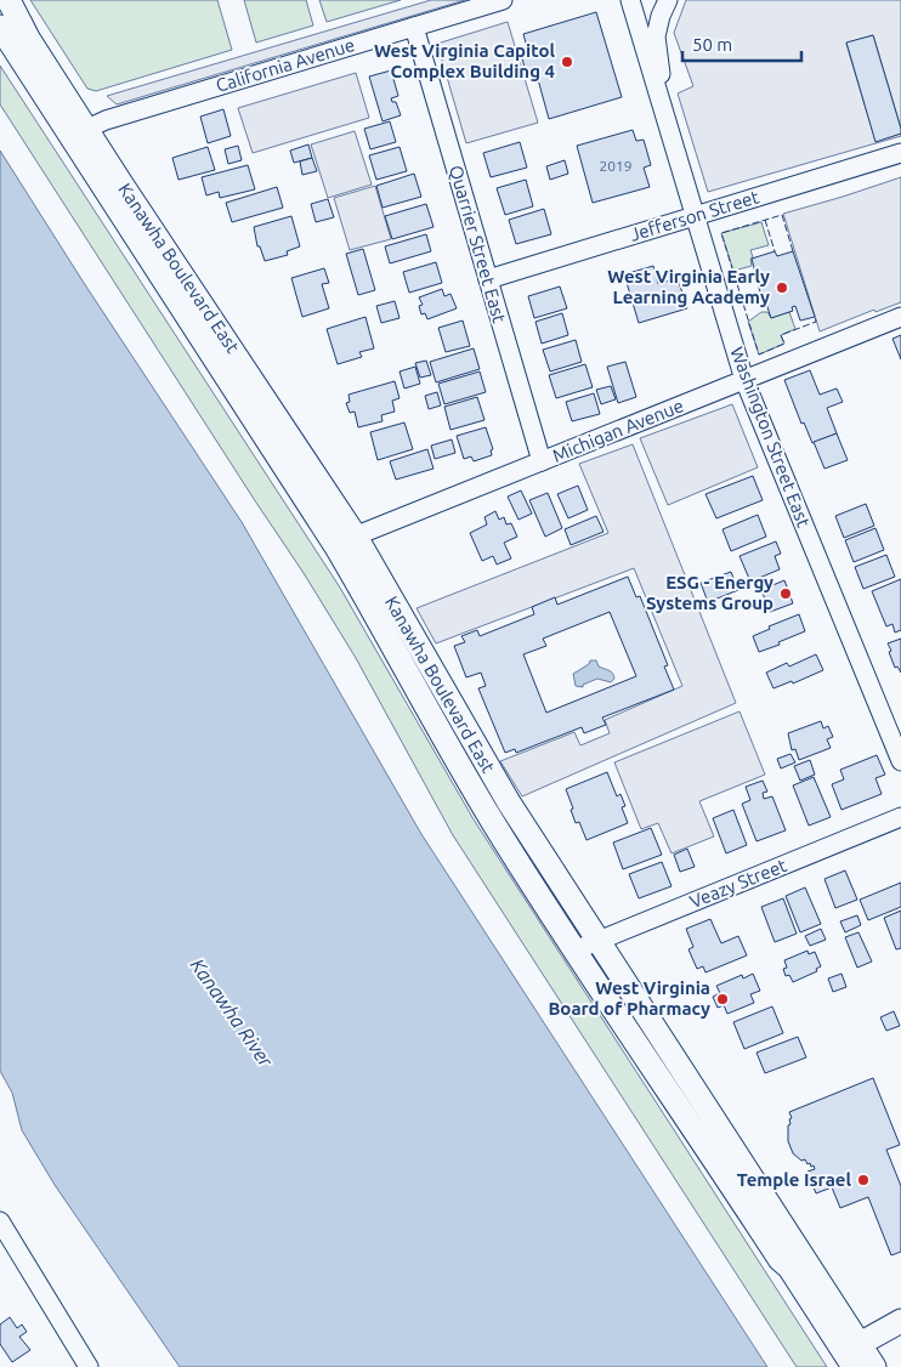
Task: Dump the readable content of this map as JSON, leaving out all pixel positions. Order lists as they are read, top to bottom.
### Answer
{
  "streets": {
    "main road": ["Kanawha Boulevard East"],
    "street": [
      "California Avenue",
      "Jefferson Street",
      "Quarrier Street East",
      "Michigan Avenue",
      "Washington Street East",
      "Veazy Street"
    ]
  },
  "crossings": [
    ["California Avenue", "Quarrier Street East"],
    ["California Avenue", "Kanawha Boulevard East"],
    ["Jefferson Street", "Quarrier Street East"],
    ["Jefferson Street", "Washington Street East"],
    ["Quarrier Street East", "Michigan Avenue"],
    ["Kanawha Boulevard East", "Michigan Avenue"],
    ["Kanawha Boulevard East", "Veazy Street"],
    ["Michigan Avenue", "Washington Street East"]
  ],
  "water": ["Kanawha River"],
  "places": [
    "West Virginia Capitol Complex Building 4",
    "West Virginia Early Learning Academy",
    "ESG - Energy Systems Group",
    "West Virginia Board of Pharmacy",
    "Temple Israel"
  ],
  "house_numbers": ["2019"],
  "scale_bar": "50 m"
}
